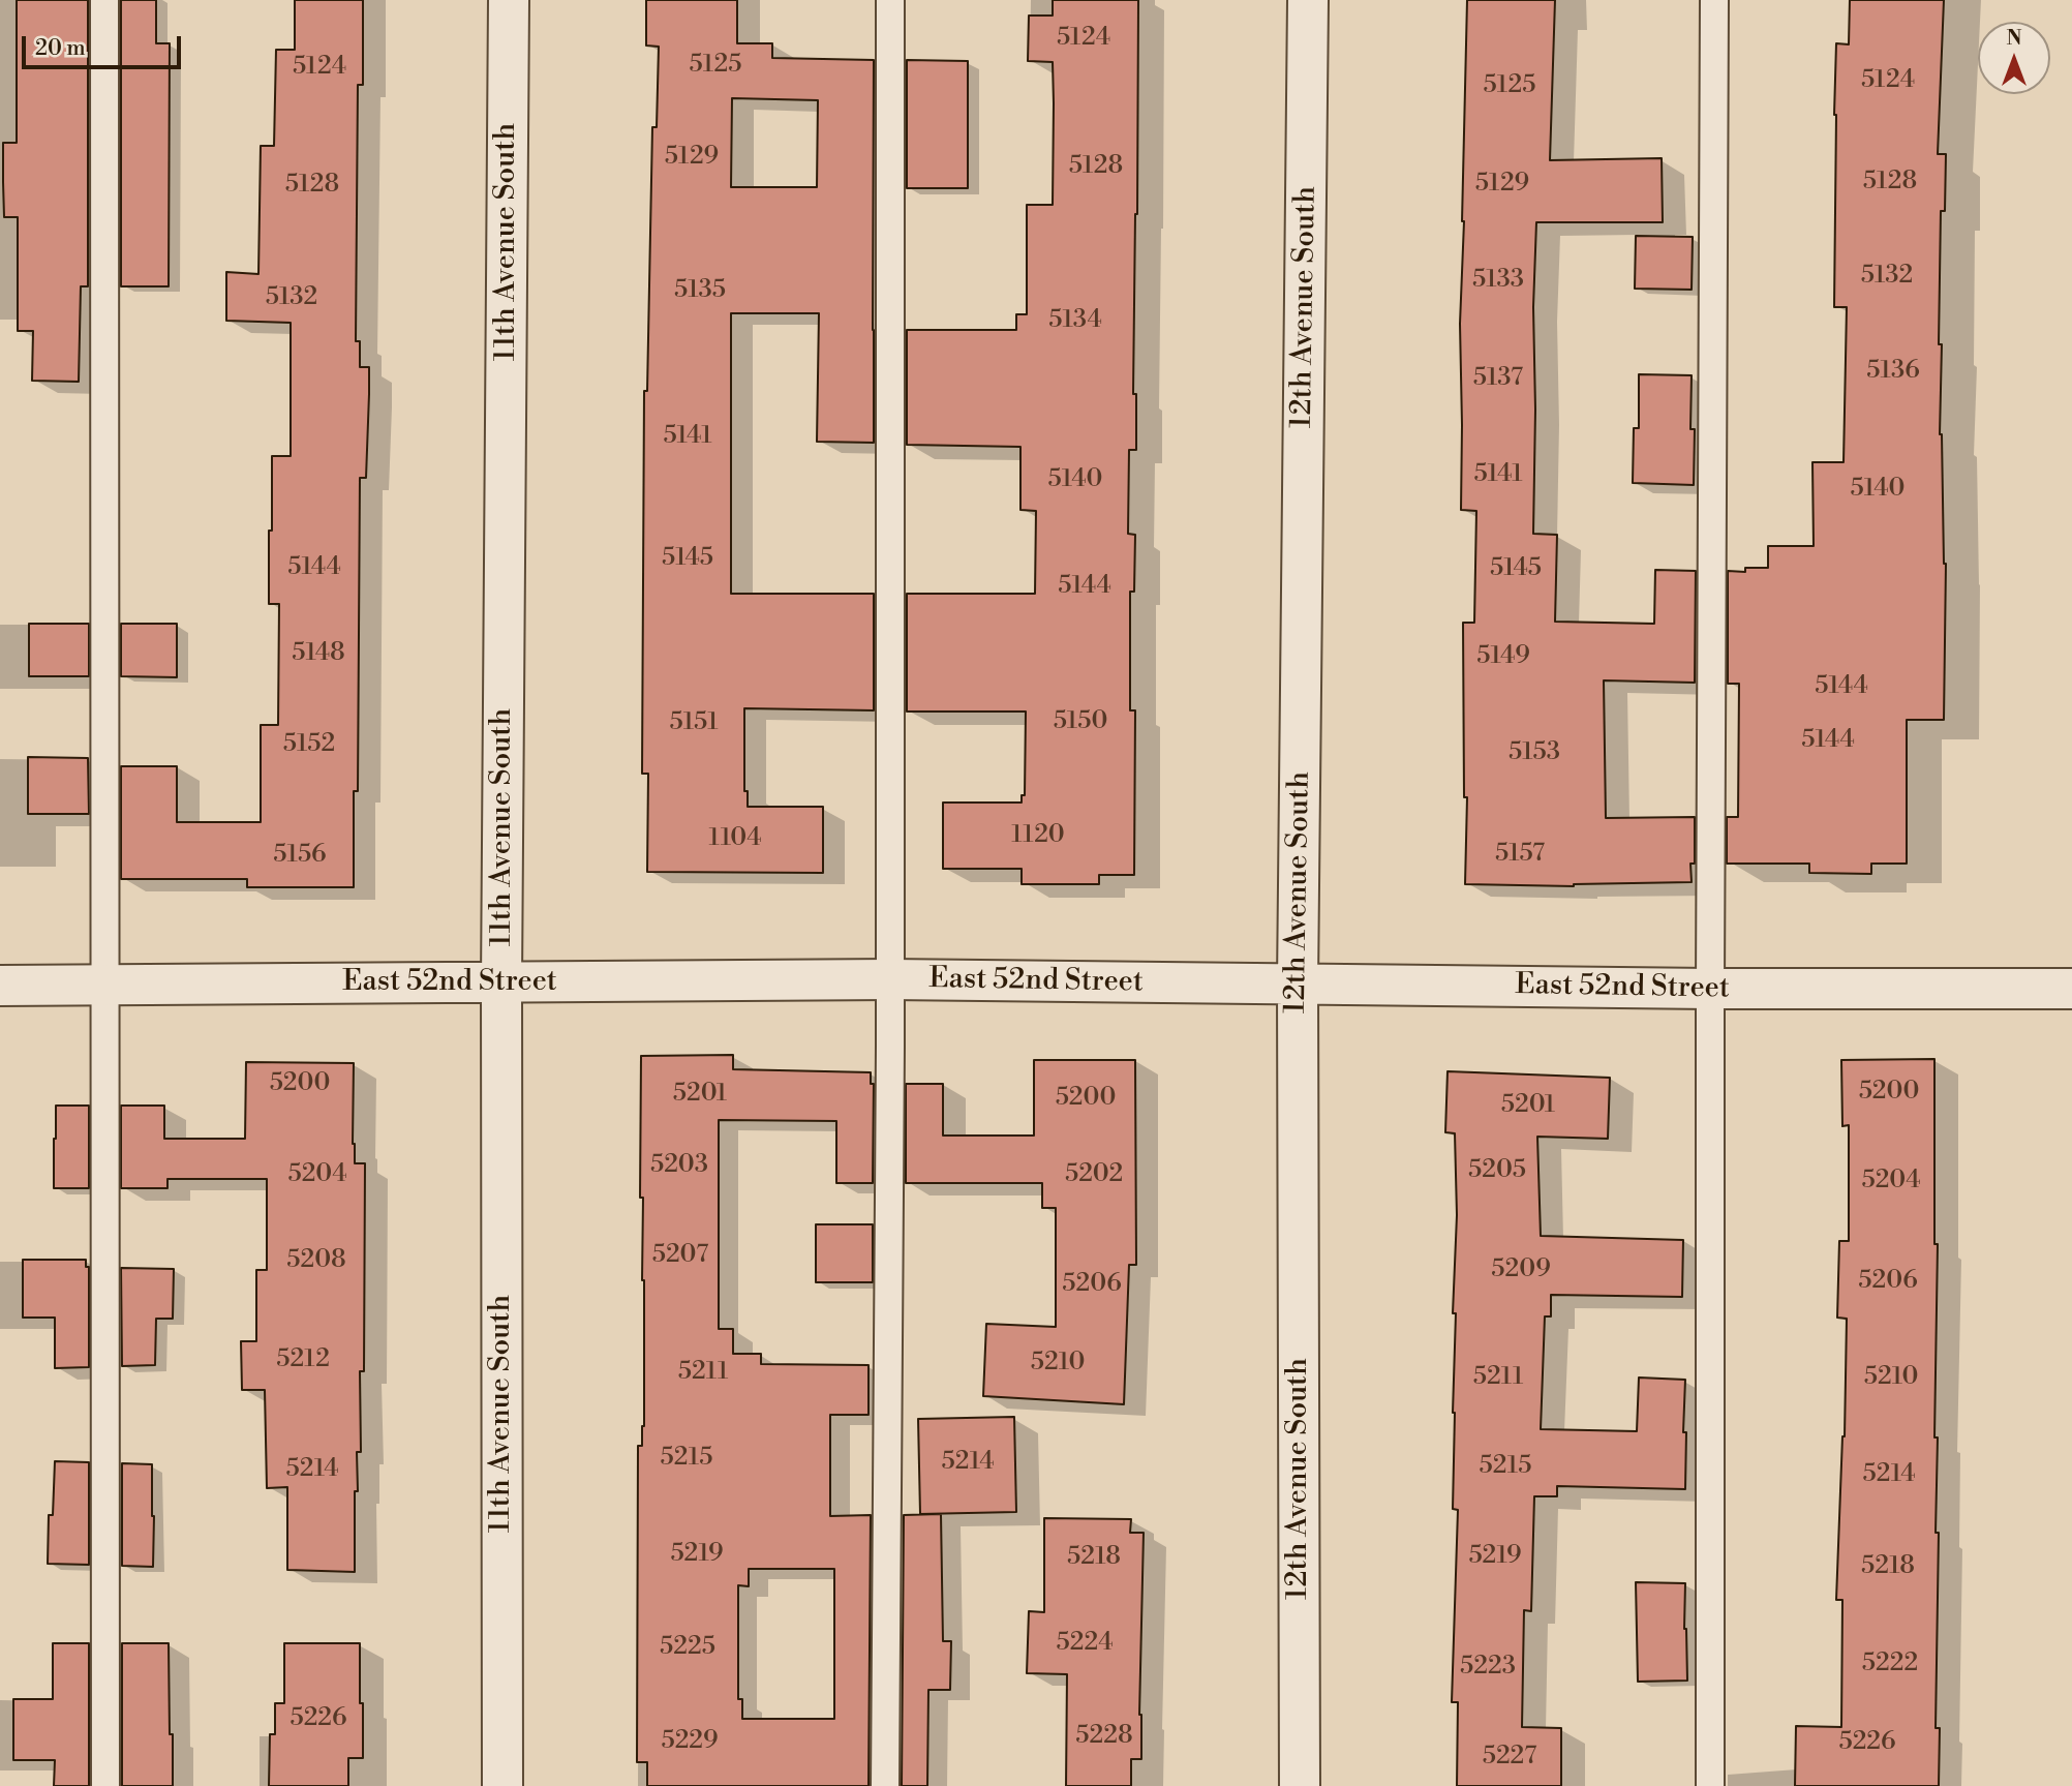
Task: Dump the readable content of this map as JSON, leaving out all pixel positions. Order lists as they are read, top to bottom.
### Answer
{
  "streets": {
    "street": ["11th Avenue South", "12th Avenue South", "East 52nd Street"]
  },
  "crossings": [
    ["11th Avenue South", "East 52nd Street"],
    ["12th Avenue South", "East 52nd Street"]
  ],
  "house_numbers": [
    "5124",
    "5125",
    "5124",
    "5124",
    "5125",
    "5129",
    "5128",
    "5128",
    "5129",
    "5128",
    "5132",
    "5133",
    "5135",
    "5132",
    "5134",
    "5136",
    "5137",
    "5141",
    "5141",
    "5140",
    "5140",
    "5145",
    "5144",
    "5145",
    "5144",
    "5148",
    "5149",
    "5144",
    "5150",
    "5151",
    "5144",
    "5152",
    "5153",
    "1120",
    "1104",
    "5157",
    "5156",
    "5200",
    "5200",
    "5201",
    "5200",
    "5201",
    "5203",
    "5205",
    "5204",
    "5202",
    "5204",
    "5207",
    "5208",
    "5209",
    "5206",
    "5206",
    "5212",
    "5210",
    "5211",
    "5211",
    "5210",
    "5215",
    "5214",
    "5215",
    "5214",
    "5214",
    "5219",
    "5219",
    "5218",
    "5218",
    "5224",
    "5225",
    "5222",
    "5223",
    "5226",
    "5228",
    "5229",
    "5226",
    "5227"
  ],
  "scale_bar": "20 m",
  "north": "top"
}
